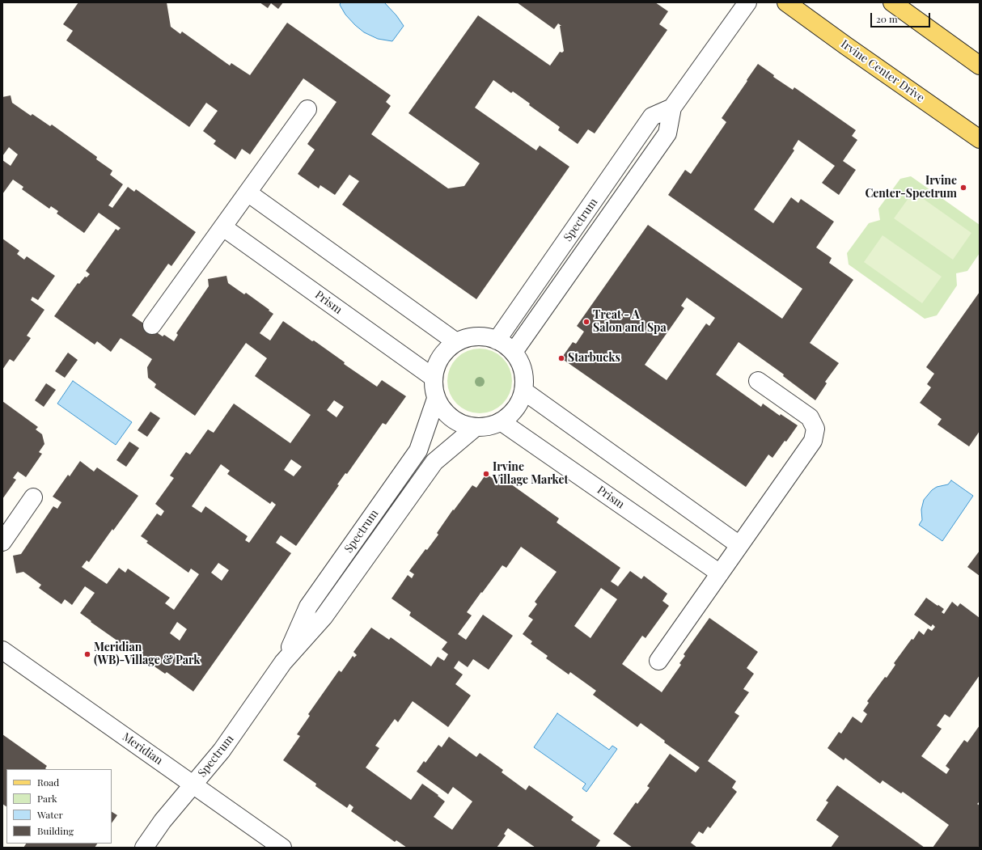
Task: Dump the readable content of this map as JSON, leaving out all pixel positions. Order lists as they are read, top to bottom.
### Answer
{
  "streets": {
    "main road": ["Irvine Center Drive"],
    "street": ["Spectrum", "Prism", "Meridian"]
  },
  "crossings": [
    ["Spectrum", "Prism"],
    ["Spectrum", "Meridian"]
  ],
  "places": [
    "Irvine Center-Spectrum",
    "Treat - A Salon and Spa",
    "Starbucks",
    "Irvine Village Market",
    "Meridian (WB)-Village & Park"
  ],
  "legend": [
    "Road",
    "Park",
    "Water",
    "Building"
  ],
  "scale_bar": "20 m"
}
